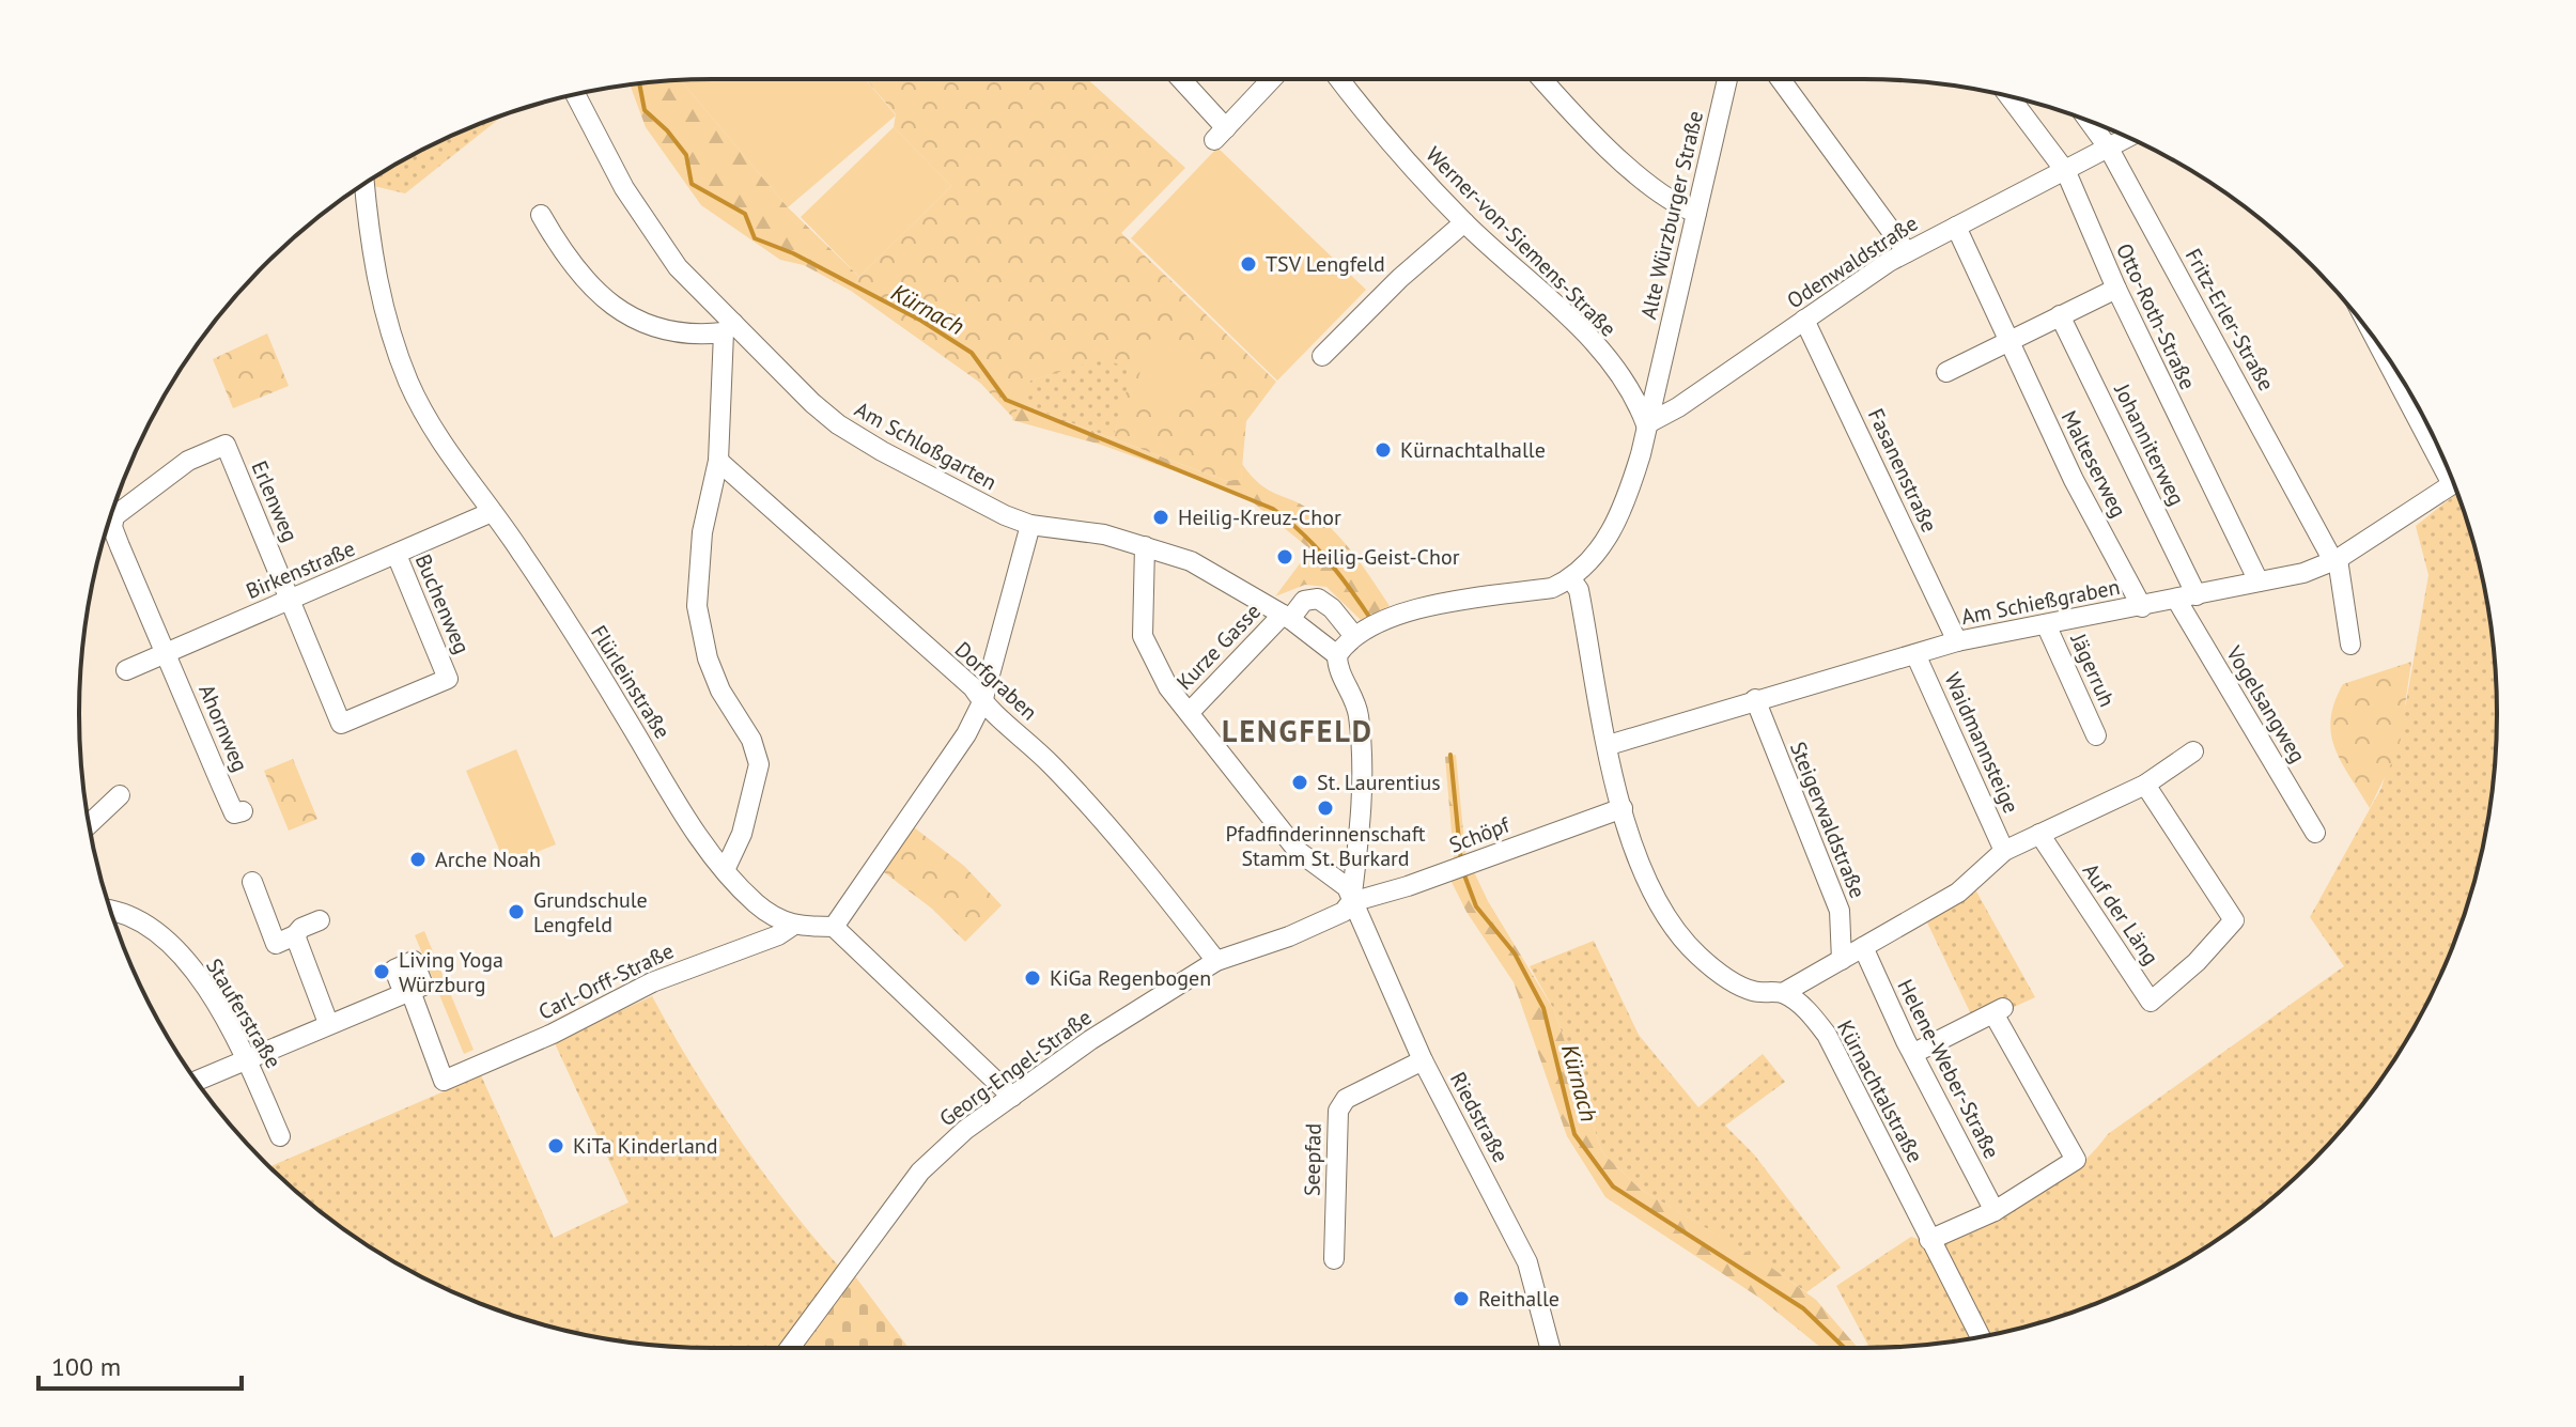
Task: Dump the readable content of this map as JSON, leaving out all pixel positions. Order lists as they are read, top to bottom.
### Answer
{
  "streets": {
    "street": [
      "Alte Würzburger Straße",
      "Werner-von-Siemens-Straße",
      "Odenwaldstraße",
      "Otto-Roth-Straße",
      "Fritz-Erler-Straße",
      "Johanniterweg",
      "Am Schloßgarten",
      "Malteserweg",
      "Fasanenstraße",
      "Erlenweg",
      "Birkenstraße",
      "Am Schießgraben",
      "Buchenweg",
      "Kurze Gasse",
      "Jägerruh",
      "Dorfgraben",
      "Flürleinstraße",
      "Vogelsangweg",
      "Ahornweg",
      "Waidmannsteige",
      "Steigerwaldstraße",
      "Schöpf",
      "Auf der Läng",
      "Carl-Orff-Straße",
      "Stauferstraße",
      "Georg-Engel-Straße",
      "Helene-Weber-Straße",
      "Kürnachtalstraße",
      "Riedstraße",
      "Seepfad"
    ]
  },
  "crossings": [
    ["Alte Würzburger Straße", "Werner-von-Siemens-Straße"],
    ["Alte Würzburger Straße", "Odenwaldstraße"],
    ["Werner-von-Siemens-Straße", "Odenwaldstraße"],
    ["Odenwaldstraße", "Otto-Roth-Straße"],
    ["Odenwaldstraße", "Fritz-Erler-Straße"],
    ["Odenwaldstraße", "Malteserweg"],
    ["Odenwaldstraße", "Fasanenstraße"],
    ["Otto-Roth-Straße", "Am Schießgraben"],
    ["Fritz-Erler-Straße", "Am Schießgraben"],
    ["Johanniterweg", "Am Schießgraben"],
    ["Johanniterweg", "Vogelsangweg"],
    ["Am Schloßgarten", "Kurze Gasse"],
    ["Malteserweg", "Am Schießgraben"],
    ["Fasanenstraße", "Am Schießgraben"],
    ["Erlenweg", "Birkenstraße"],
    ["Erlenweg", "Buchenweg"],
    ["Erlenweg", "Ahornweg"],
    ["Birkenstraße", "Buchenweg"],
    ["Birkenstraße", "Flürleinstraße"],
    ["Birkenstraße", "Ahornweg"],
    ["Am Schießgraben", "Jägerruh"],
    ["Am Schießgraben", "Vogelsangweg"],
    ["Am Schießgraben", "Waidmannsteige"],
    ["Am Schießgraben", "Steigerwaldstraße"],
    ["Am Schießgraben", "Kürnachtalstraße"],
    ["Dorfgraben", "Georg-Engel-Straße"],
    ["Flürleinstraße", "Carl-Orff-Straße"],
    ["Waidmannsteige", "Steigerwaldstraße"],
    ["Waidmannsteige", "Auf der Läng"],
    ["Waidmannsteige", "Helene-Weber-Straße"],
    ["Waidmannsteige", "Kürnachtalstraße"],
    ["Schöpf", "Georg-Engel-Straße"],
    ["Schöpf", "Kürnachtalstraße"],
    ["Schöpf", "Riedstraße"],
    ["Georg-Engel-Straße", "Riedstraße"],
    ["Riedstraße", "Seepfad"]
  ],
  "districts": ["LENGFELD"],
  "water": ["Kürnach"],
  "places": [
    "TSV Lengfeld",
    "Kürnachtalhalle",
    "Heilig-Kreuz-Chor",
    "Heilig-Geist-Chor",
    "St. Laurentius",
    "Pfadfinderinnenschaft Stamm St. Burkard",
    "Arche Noah",
    "Grundschule Lengfeld",
    "Living Yoga Würzburg",
    "KiGa Regenbogen",
    "KiTa Kinderland",
    "Reithalle"
  ],
  "scale_bar": "100 m"
}
